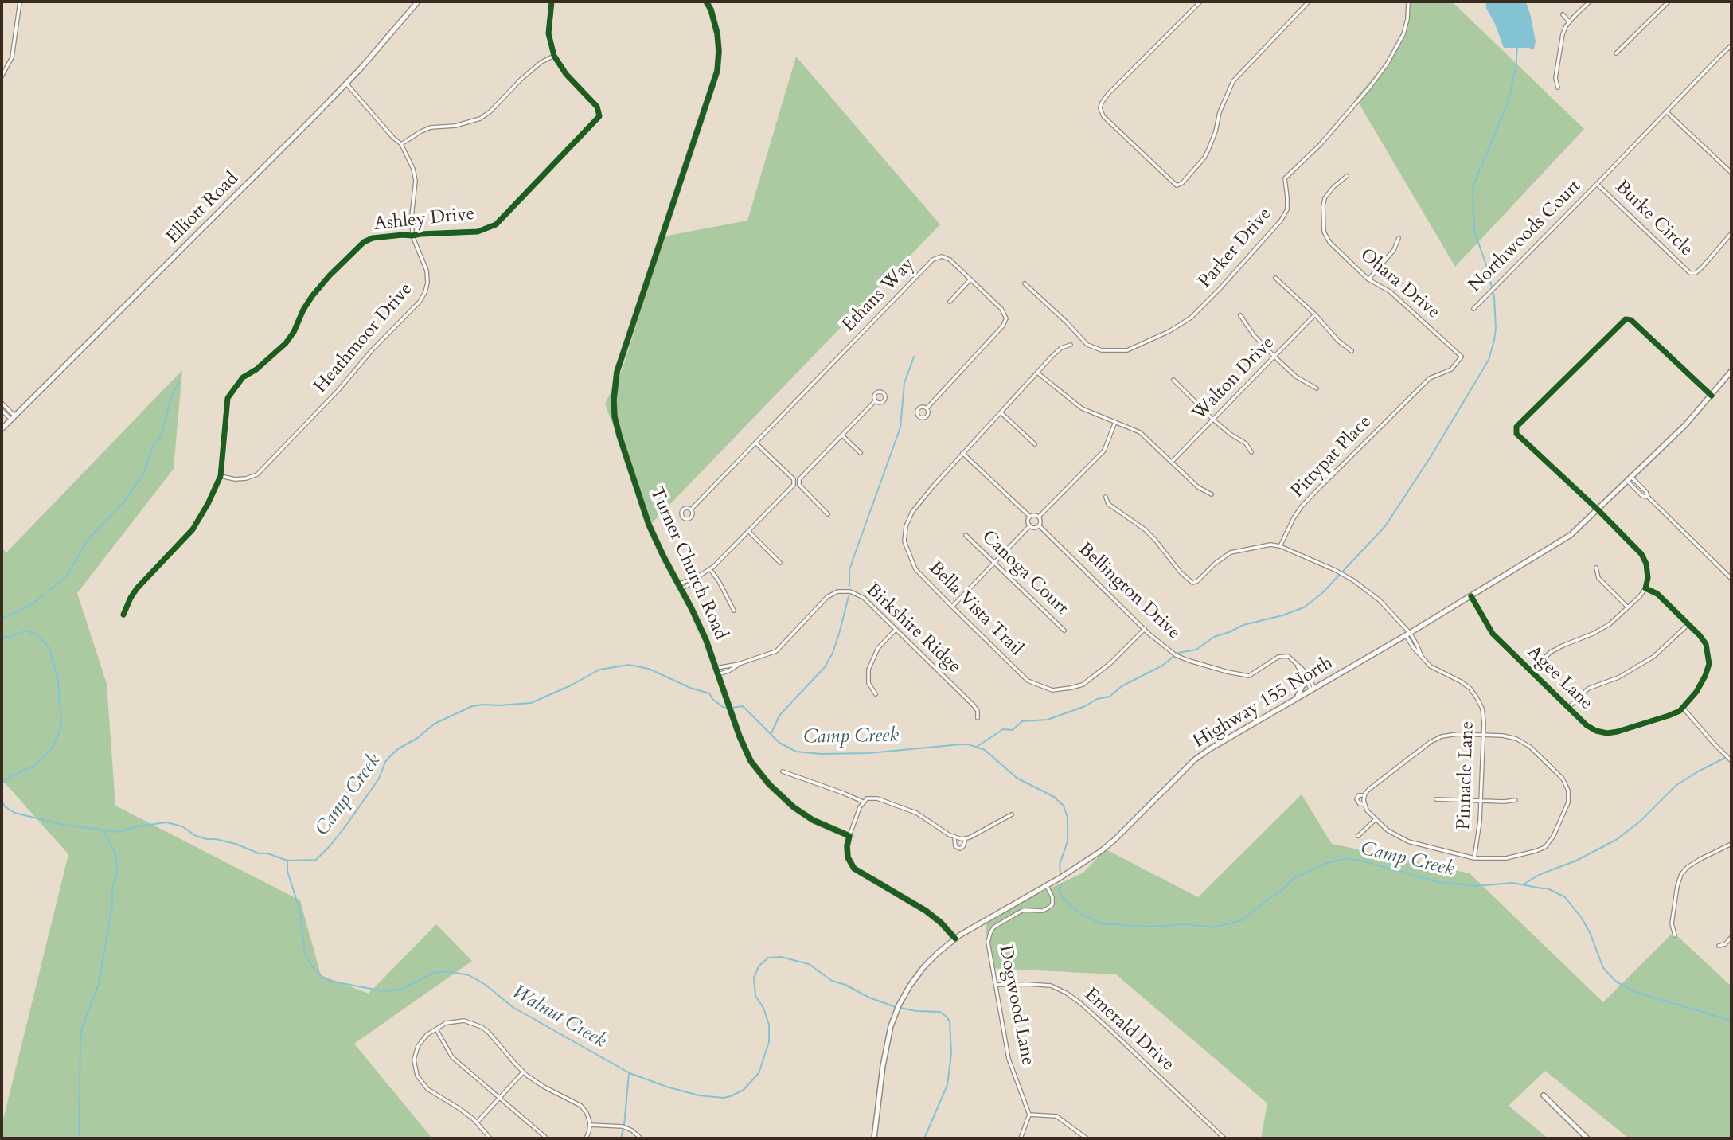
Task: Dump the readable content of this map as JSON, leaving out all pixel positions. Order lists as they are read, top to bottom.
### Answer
{
  "streets": {
    "street": [
      "Elliott Road",
      "Burke Circle",
      "Ashley Drive",
      "Northwoods Court",
      "Parker Drive",
      "Ohara Drive",
      "Ethans Way",
      "Heathmoor Drive",
      "Walton Drive",
      "Pittypat Place",
      "Turner Church Road",
      "Canoga Court",
      "Bellington Drive",
      "Bella Vista Trail",
      "Birkshire Ridge",
      "Agee Lane",
      "Highway 155 North",
      "Pinnacle Lane",
      "Dogwood Lane",
      "Emerald Drive"
    ]
  },
  "crossings": [
    ["Elliott Road", "Heathmoor Drive"],
    ["Burke Circle", "Northwoods Court"],
    ["Ashley Drive", "Heathmoor Drive"],
    ["Ohara Drive", "Pittypat Place"],
    ["Pittypat Place", "Pinnacle Lane"],
    ["Turner Church Road", "Birkshire Ridge"],
    ["Bellington Drive", "Bella Vista Trail"],
    ["Agee Lane", "Highway 155 North"],
    ["Highway 155 North", "Pinnacle Lane"],
    ["Highway 155 North", "Dogwood Lane"],
    ["Dogwood Lane", "Emerald Drive"]
  ],
  "water": ["Camp Creek", "Walnut Creek"]
}
